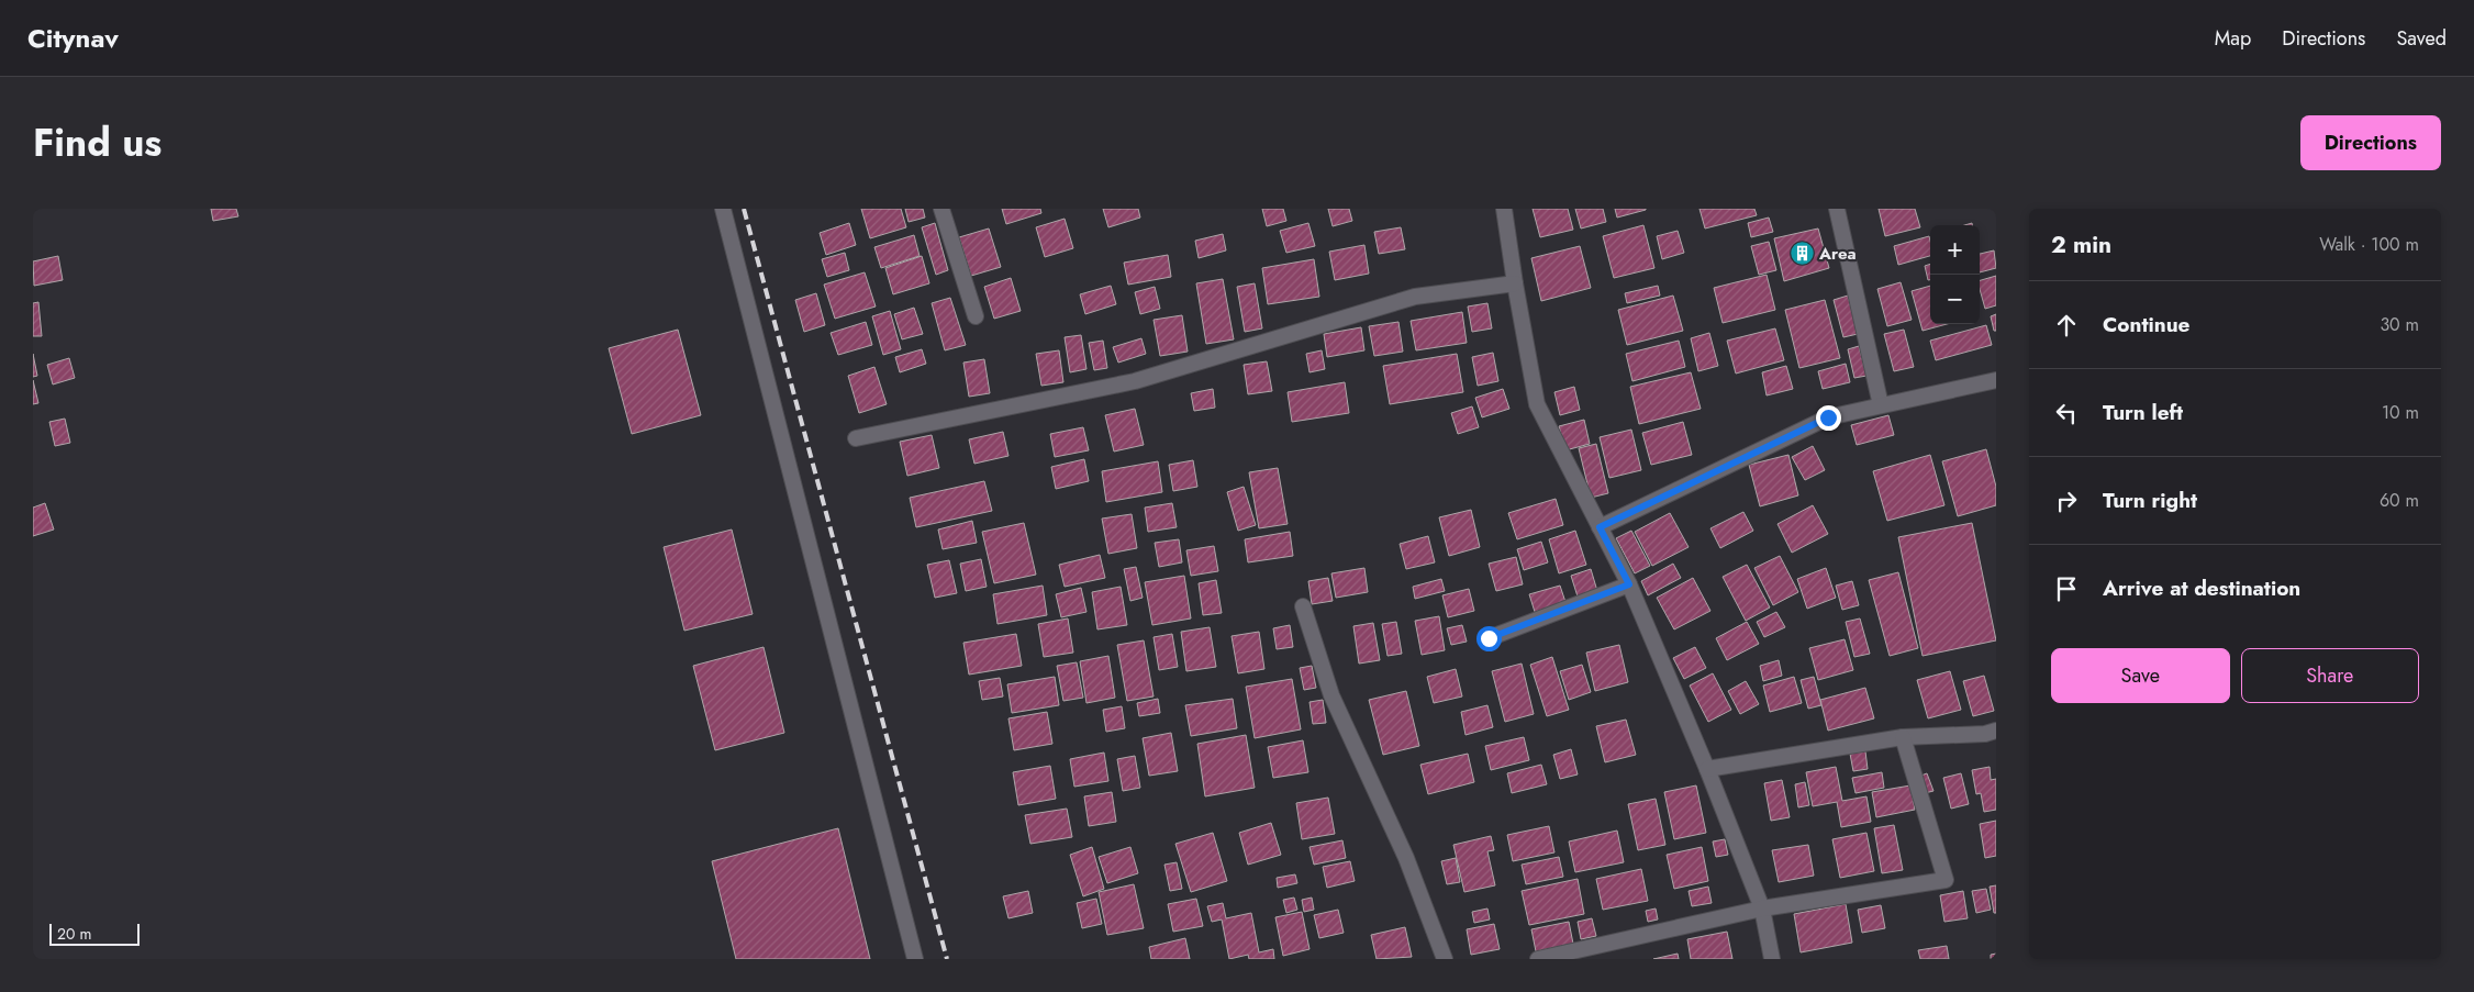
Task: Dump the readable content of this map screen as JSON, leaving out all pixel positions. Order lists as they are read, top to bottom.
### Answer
{
  "places": {
    "building": ["Area"]
  },
  "scale_bar": "20 m",
  "page": {
    "header": "Citynav",
    "nav": ["Map", "Directions", "Saved"],
    "title": "Find us",
    "buttons": [
      "Directions",
      ["Save", "Share"]
    ],
    "heading": ["2 min", "Walk · 100 m"],
    "map_buttons": ["+", "−"],
    "list": [
      ["Continue", "30 m"],
      ["Turn left", "10 m"],
      ["Turn right", "60 m"],
      "Arrive at destination"
    ],
    "scale": "20 m"
  }
}
